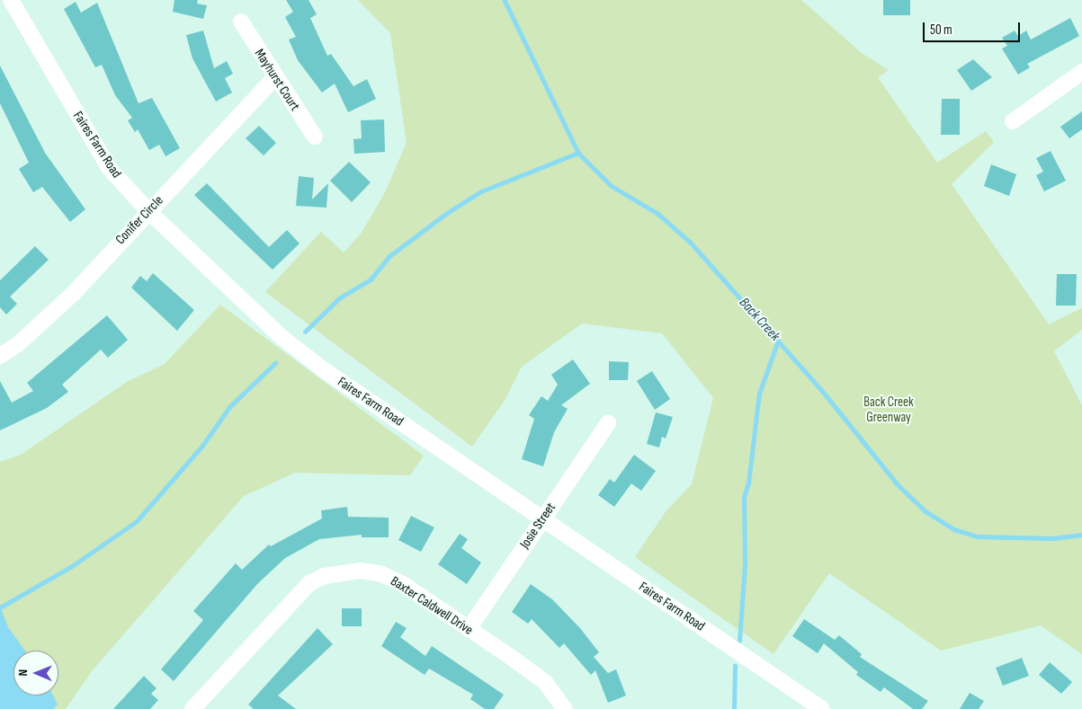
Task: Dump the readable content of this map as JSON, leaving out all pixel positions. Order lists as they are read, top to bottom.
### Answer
{
  "streets": {
    "street": [
      "Mayhurst Court",
      "Faires Farm Road",
      "Conifer Circle",
      "Josie Street",
      "Baxter Caldwell Drive"
    ]
  },
  "crossings": [
    ["Mayhurst Court", "Conifer Circle"],
    ["Faires Farm Road", "Conifer Circle"],
    ["Faires Farm Road", "Josie Street"],
    ["Josie Street", "Baxter Caldwell Drive"]
  ],
  "water": ["Back Creek"],
  "parks": ["Back Creek Greenway"],
  "scale_bar": "50 m",
  "north": "left"
}
